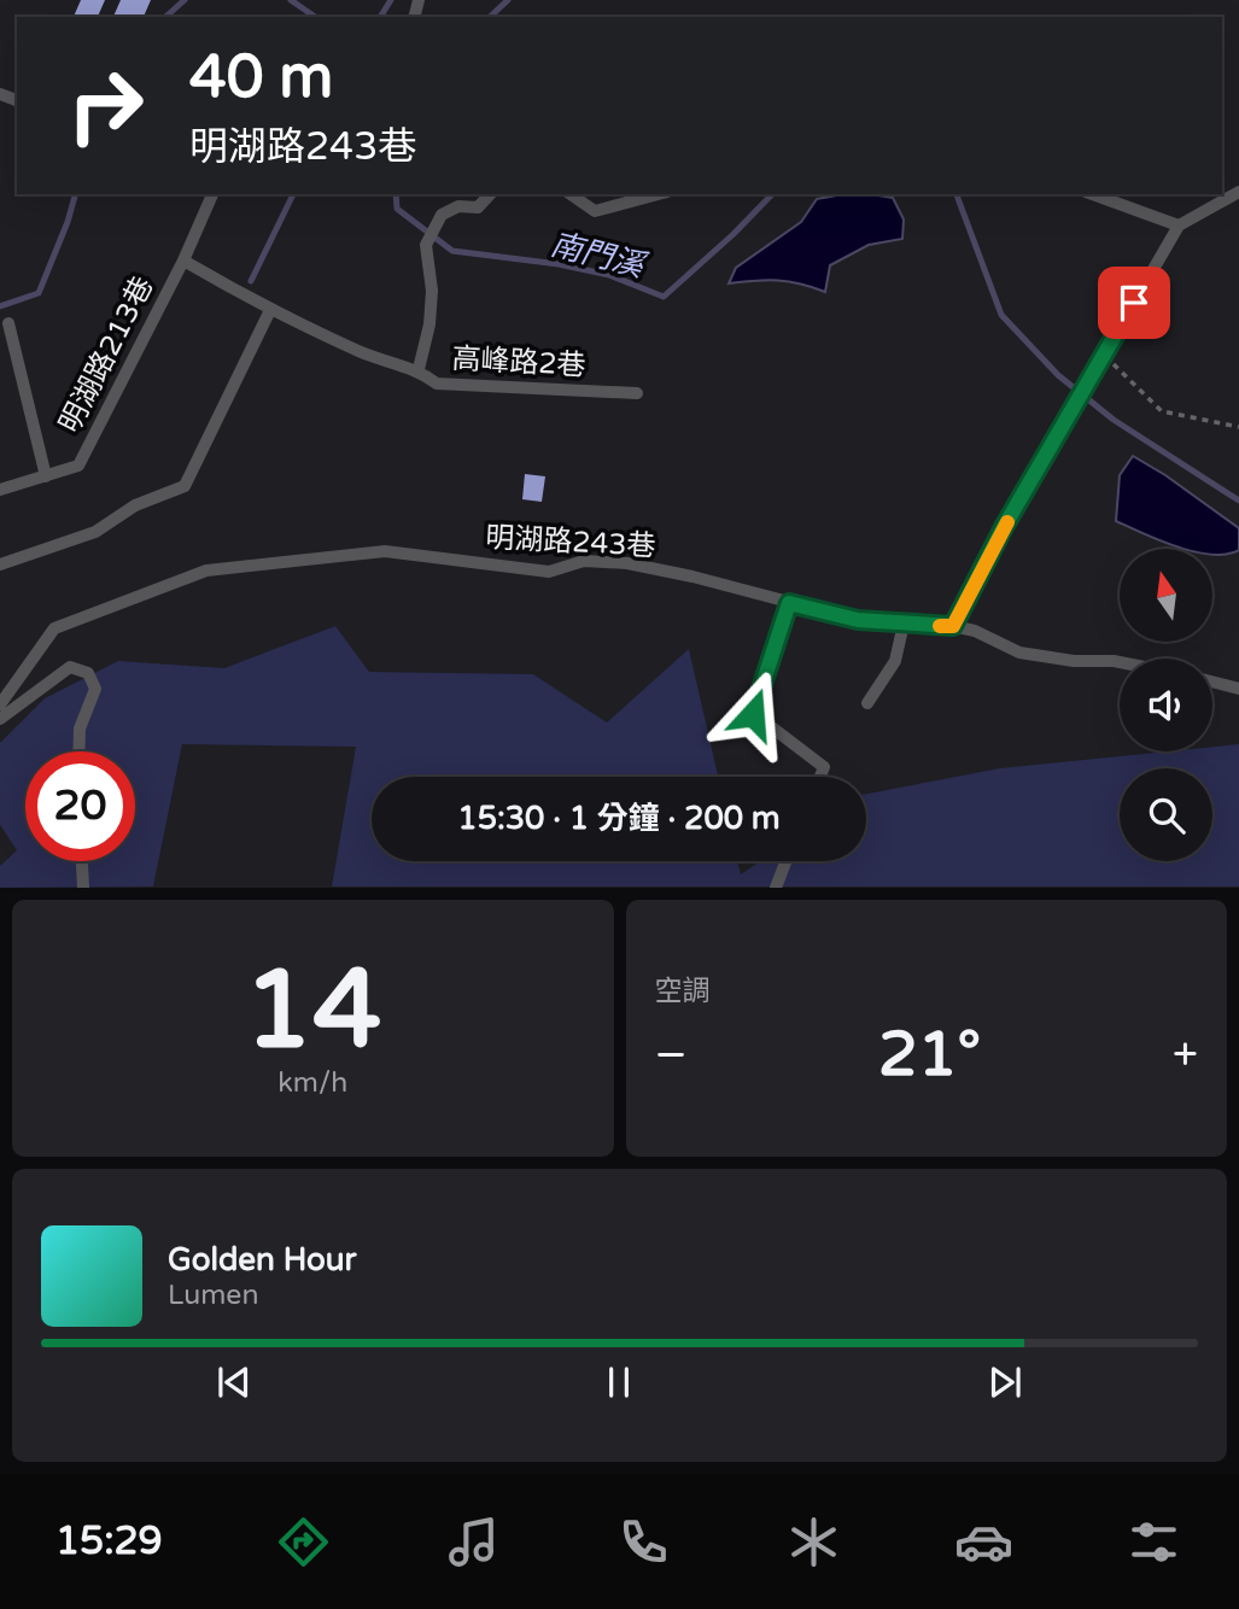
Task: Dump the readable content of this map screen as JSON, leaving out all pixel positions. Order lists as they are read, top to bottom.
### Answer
{
  "streets": {
    "lane": ["明湖路213巷", "高峰路2巷", "明湖路243巷"]
  },
  "water": ["南門溪"],
  "north": "top",
  "page": {
    "turn": ["40 m", "明湖路243巷"],
    "limit": "20",
    "trip": "15:30 · 1 分鐘 · 200 m",
    "tile": [
      ["14", "km/h"],
      "空調"
    ],
    "heat": ["−", "21°", "+"],
    "song": ["Golden Hour", "Lumen"],
    "tabs": "15:29"
  }
}
